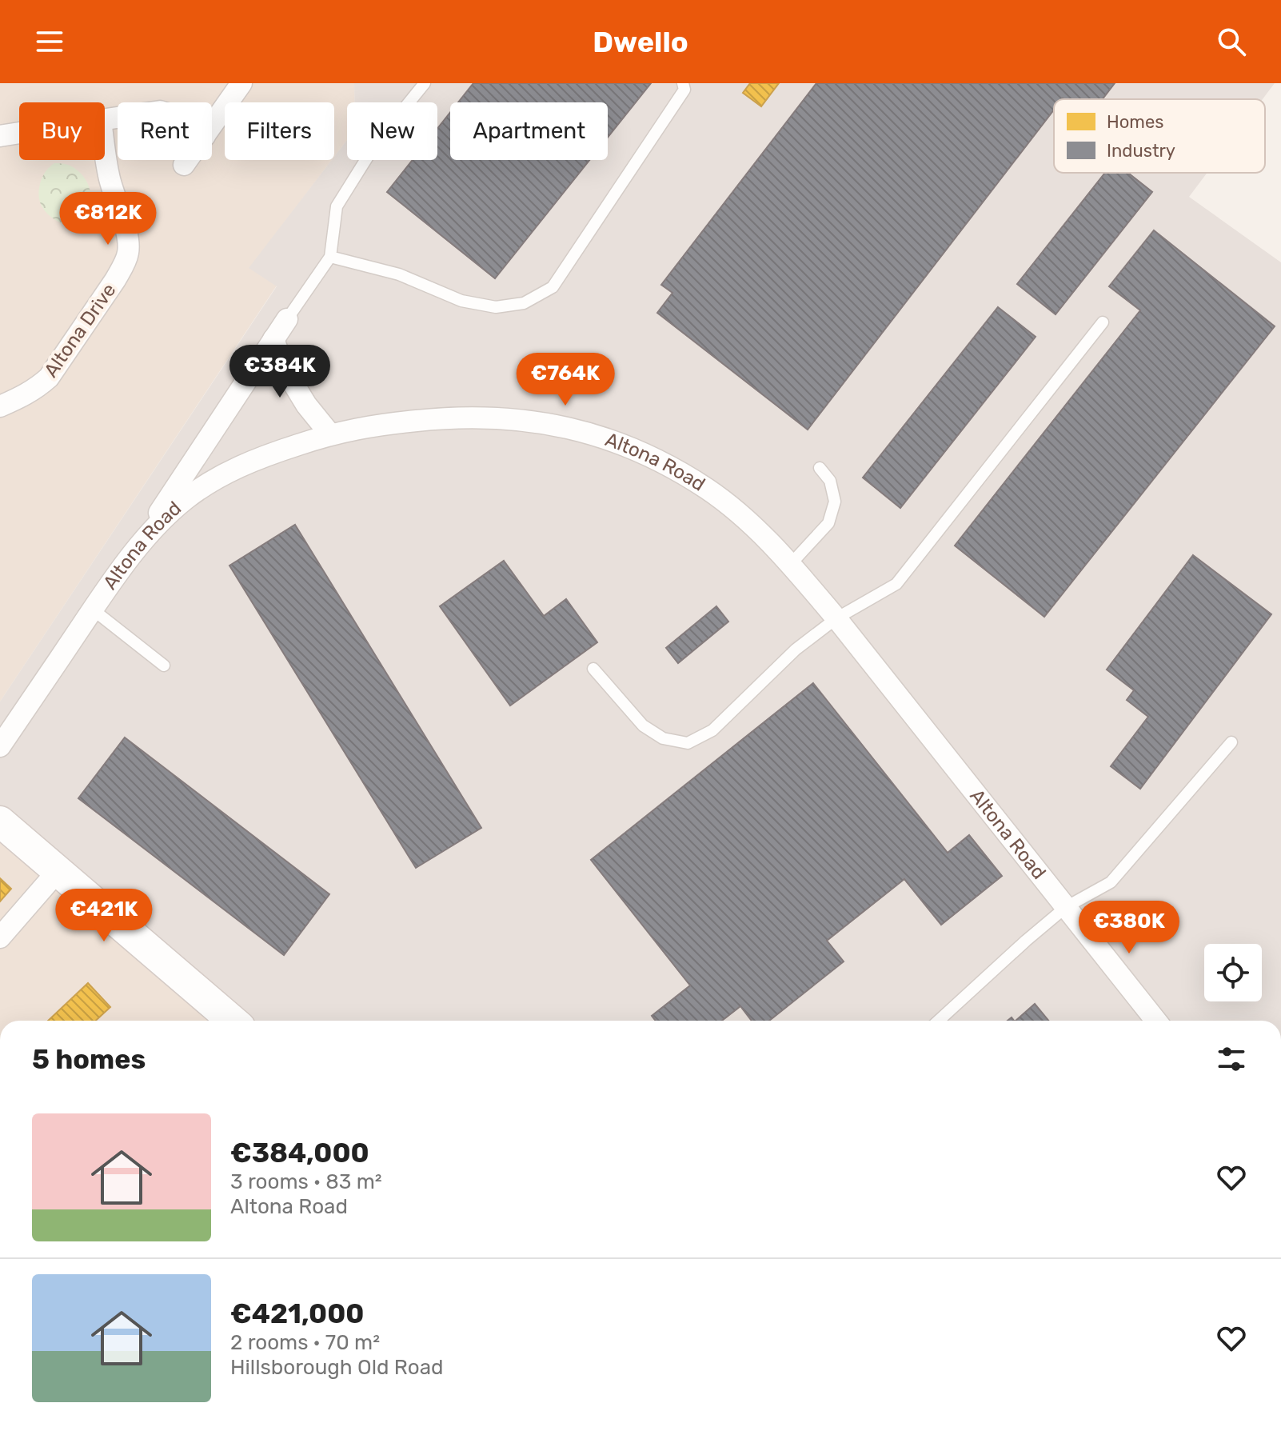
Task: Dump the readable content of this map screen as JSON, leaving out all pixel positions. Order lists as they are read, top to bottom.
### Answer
{
  "streets": {
    "street": ["Altona Drive", "Altona Road"]
  },
  "legend": ["Homes", "Industry"],
  "page": {
    "header": "Dwello",
    "chip": [
      "Buy",
      "Rent",
      "Filters",
      "New",
      "Apartment"
    ],
    "price": [
      "€812K",
      "€384K",
      "€764K",
      "€421K",
      "€380K"
    ],
    "heading": "5 homes",
    "list": [
      {
        "name": "€384,000",
        "note": "3 rooms · 83 m² · Altona Road"
      },
      {
        "name": "€421,000",
        "note": "2 rooms · 70 m² · Hillsborough Old Road"
      }
    ]
  }
}
